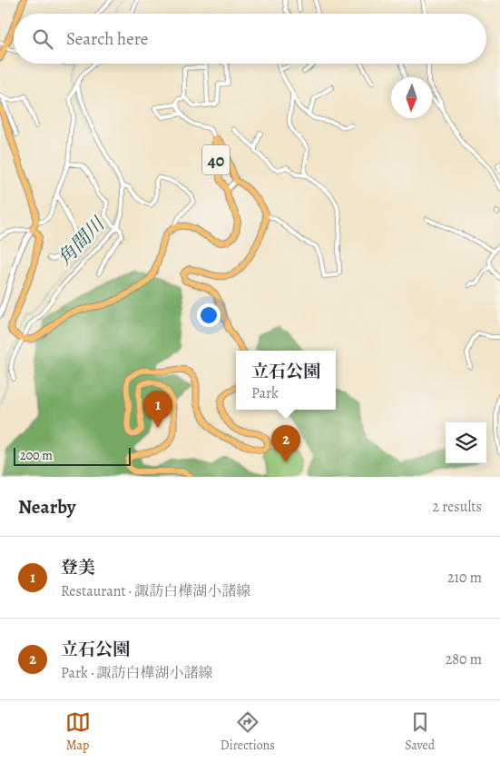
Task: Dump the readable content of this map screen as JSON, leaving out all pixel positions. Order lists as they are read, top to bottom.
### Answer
{
  "streets": {
    "main road": ["40"]
  },
  "water": ["角間川"],
  "scale_bar": "200 m",
  "north": "bottom",
  "page": {
    "search": "Search here",
    "popup": ["立石公園", "Park"],
    "pins": ["1", "2"],
    "scale": "200 m",
    "heading": ["Nearby", "2 results"],
    "list": [
      {
        "mark": "1",
        "name": "登美",
        "note": "Restaurant · 諏訪白樺湖小諸線",
        "value": "210 m"
      },
      {
        "mark": "2",
        "name": "立石公園",
        "note": "Park · 諏訪白樺湖小諸線",
        "value": "280 m"
      }
    ],
    "nav": ["Map", "Directions", "Saved"]
  }
}
